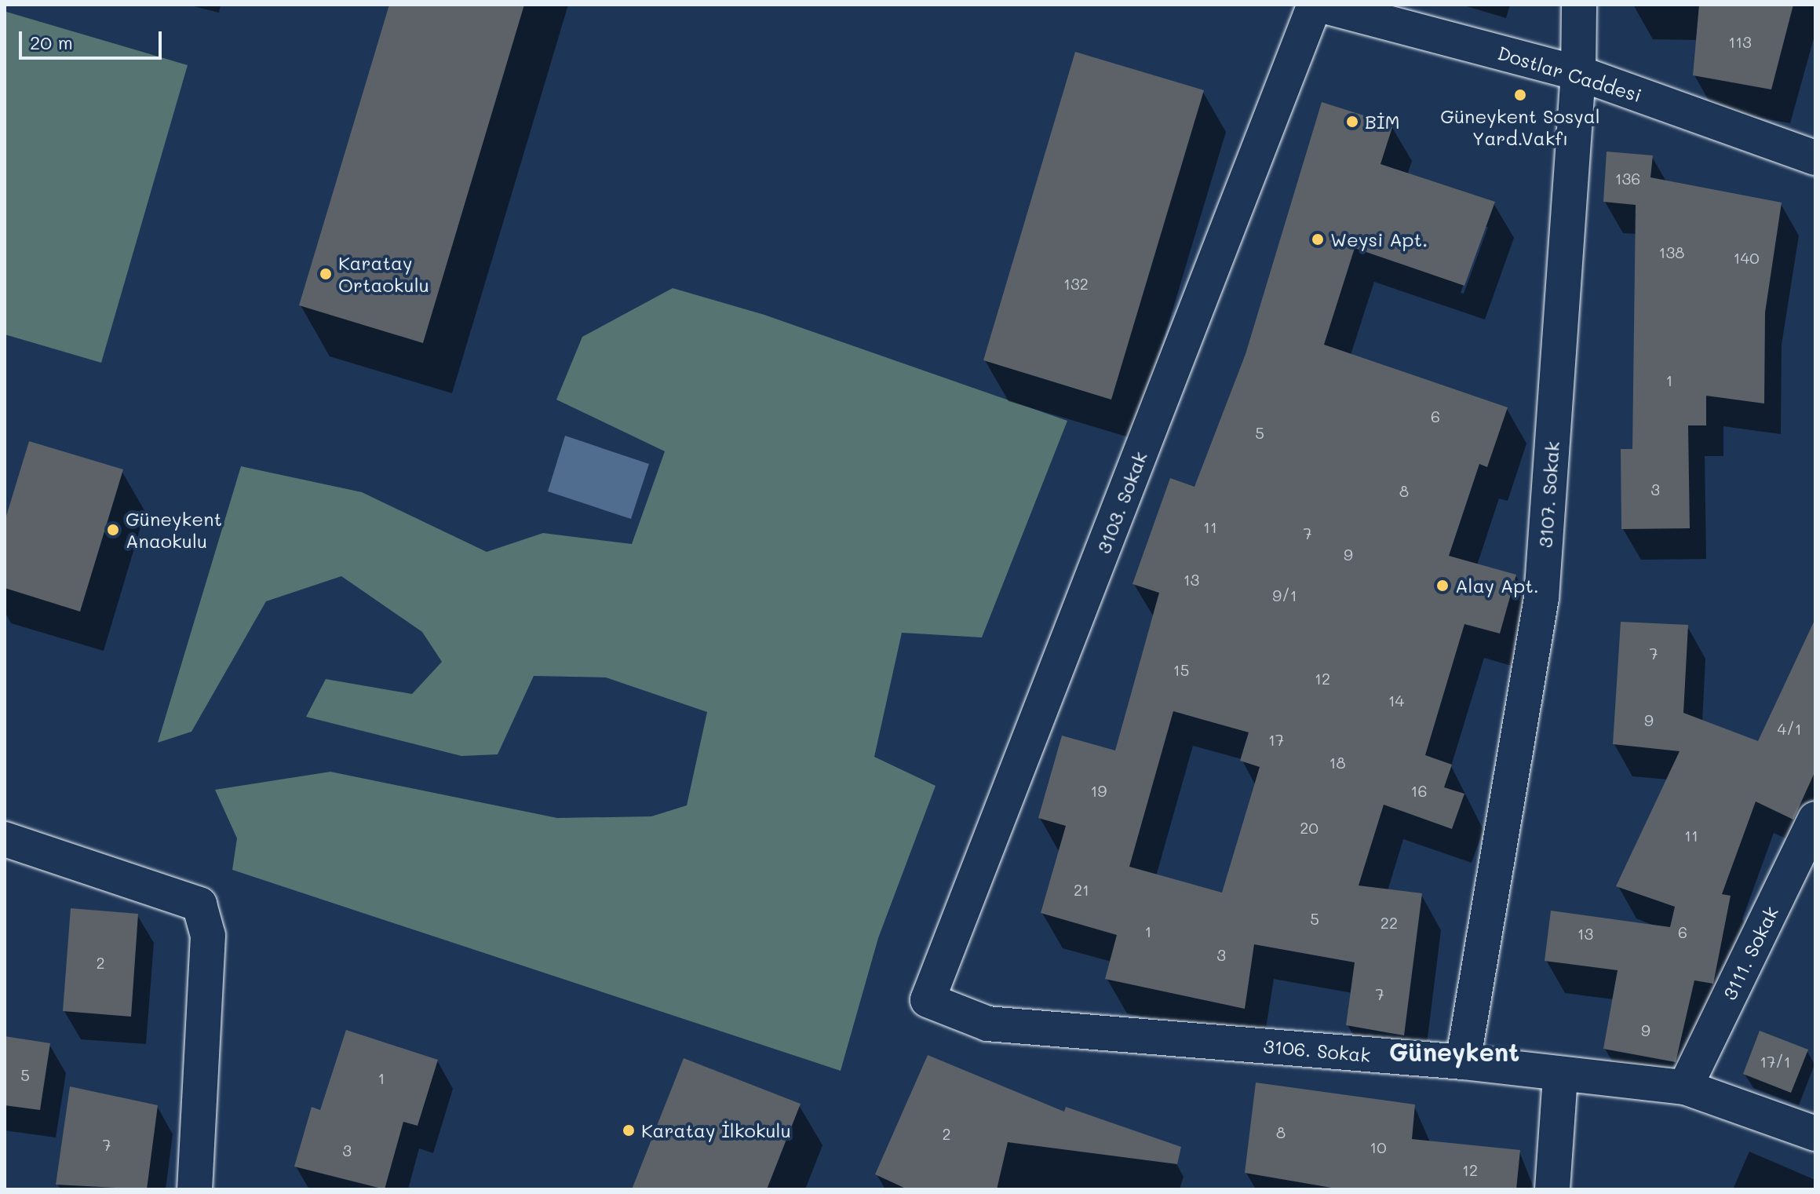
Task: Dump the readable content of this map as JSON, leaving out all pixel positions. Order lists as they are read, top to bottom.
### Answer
{
  "streets": {
    "street": [
      "Dostlar Caddesi",
      "3107. Sokak",
      "3103. Sokak",
      "3111. Sokak",
      "3106. Sokak"
    ]
  },
  "crossings": [
    ["Dostlar Caddesi", "3107. Sokak"],
    ["Dostlar Caddesi", "3103. Sokak"],
    ["3107. Sokak", "3106. Sokak"],
    ["3103. Sokak", "3106. Sokak"],
    ["3111. Sokak", "3106. Sokak"]
  ],
  "districts": ["Güneykent"],
  "places": [
    "Güneykent Sosyal Yard.Vakfı",
    "BİM",
    "Weysi Apt.",
    "Karatay Ortaokulu",
    "Güneykent Anaokulu",
    "Alay Apt.",
    "Karatay İlkokulu"
  ],
  "house_numbers": [
    "113",
    "136",
    "138",
    "140",
    "132",
    "1",
    "6",
    "5",
    "3",
    "8",
    "11",
    "7",
    "9",
    "13",
    "9/1",
    "7",
    "15",
    "12",
    "14",
    "9",
    "4/1",
    "17",
    "18",
    "19",
    "16",
    "20",
    "11",
    "21",
    "5",
    "22",
    "1",
    "6",
    "13",
    "3",
    "2",
    "7",
    "9",
    "17/1",
    "5",
    "1",
    "8",
    "2",
    "7",
    "10",
    "3",
    "12"
  ],
  "scale_bar": "20 m"
}
